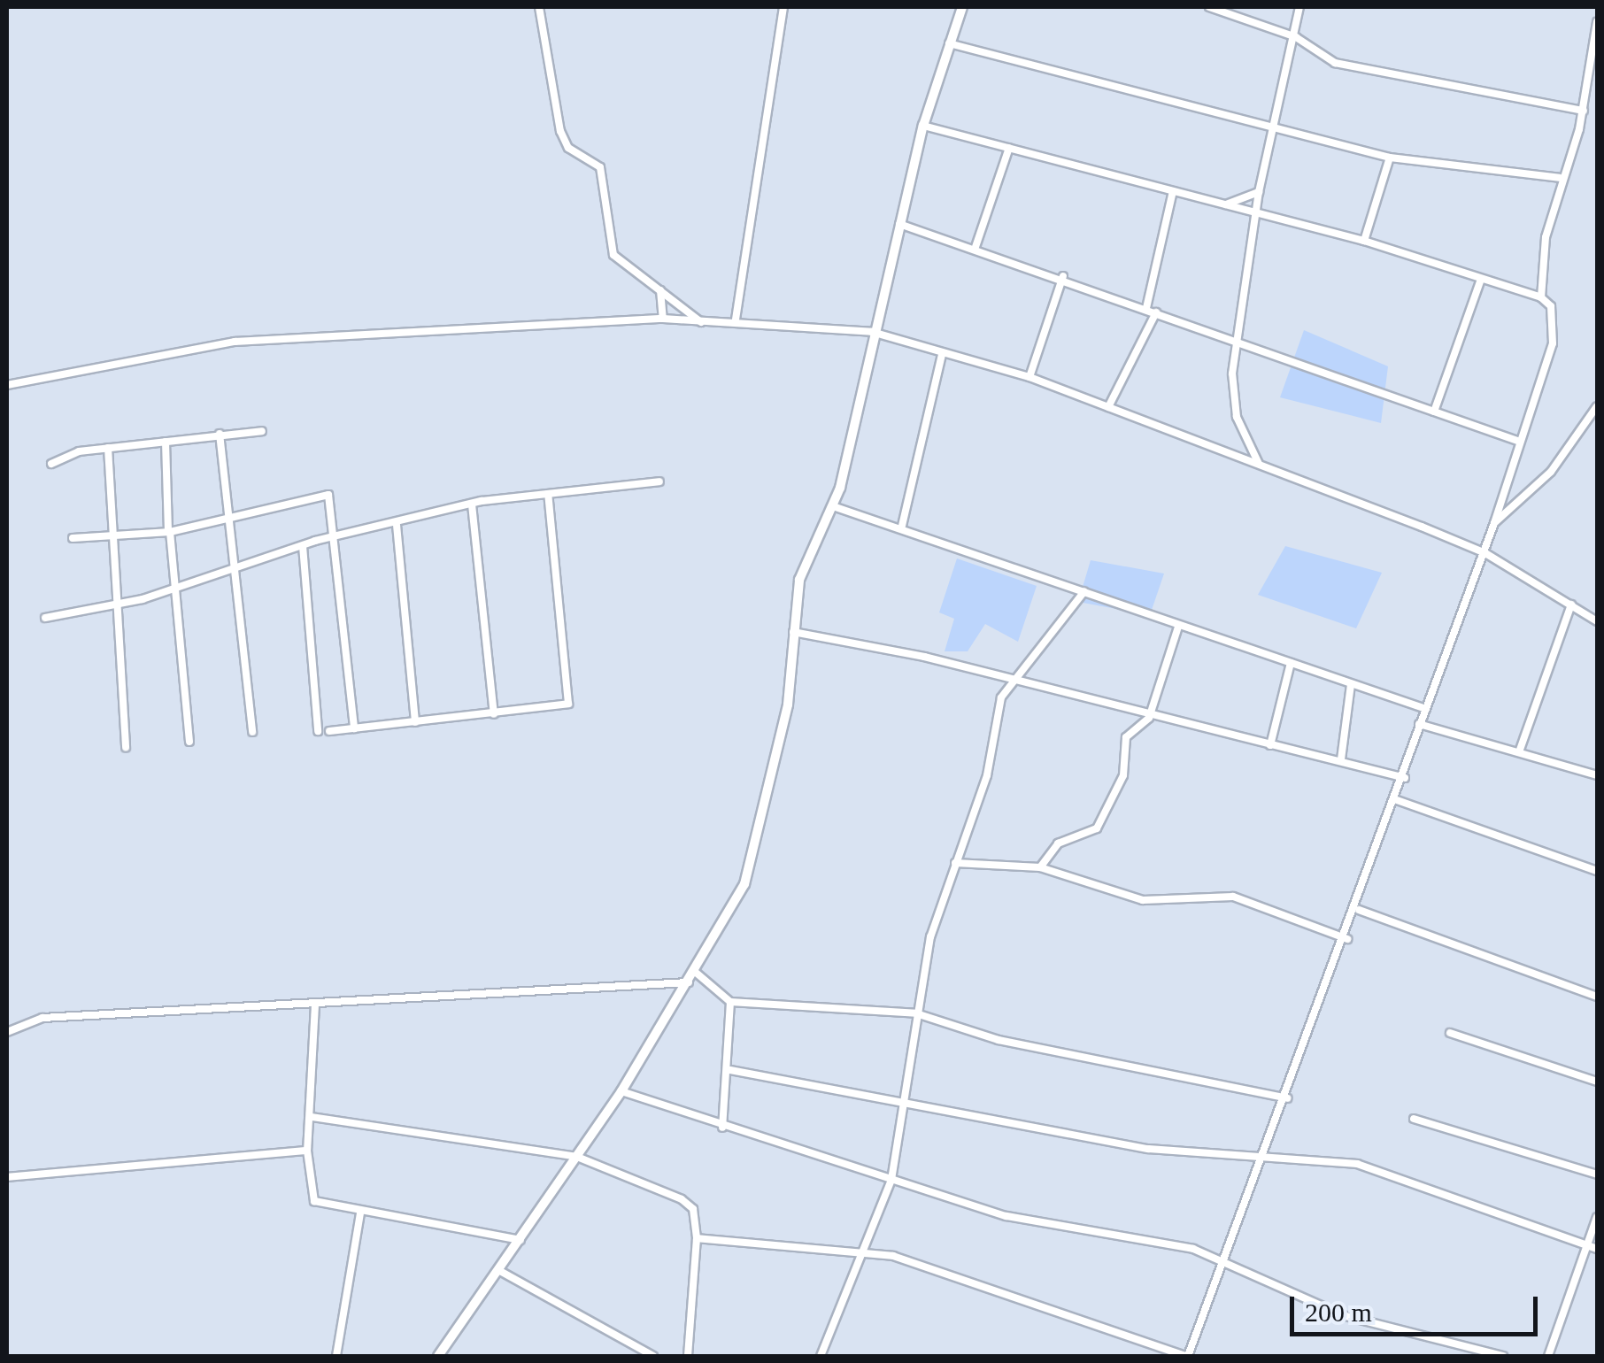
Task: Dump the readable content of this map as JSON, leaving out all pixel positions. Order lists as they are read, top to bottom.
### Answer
{
  "scale_bar": "200 m"
}
